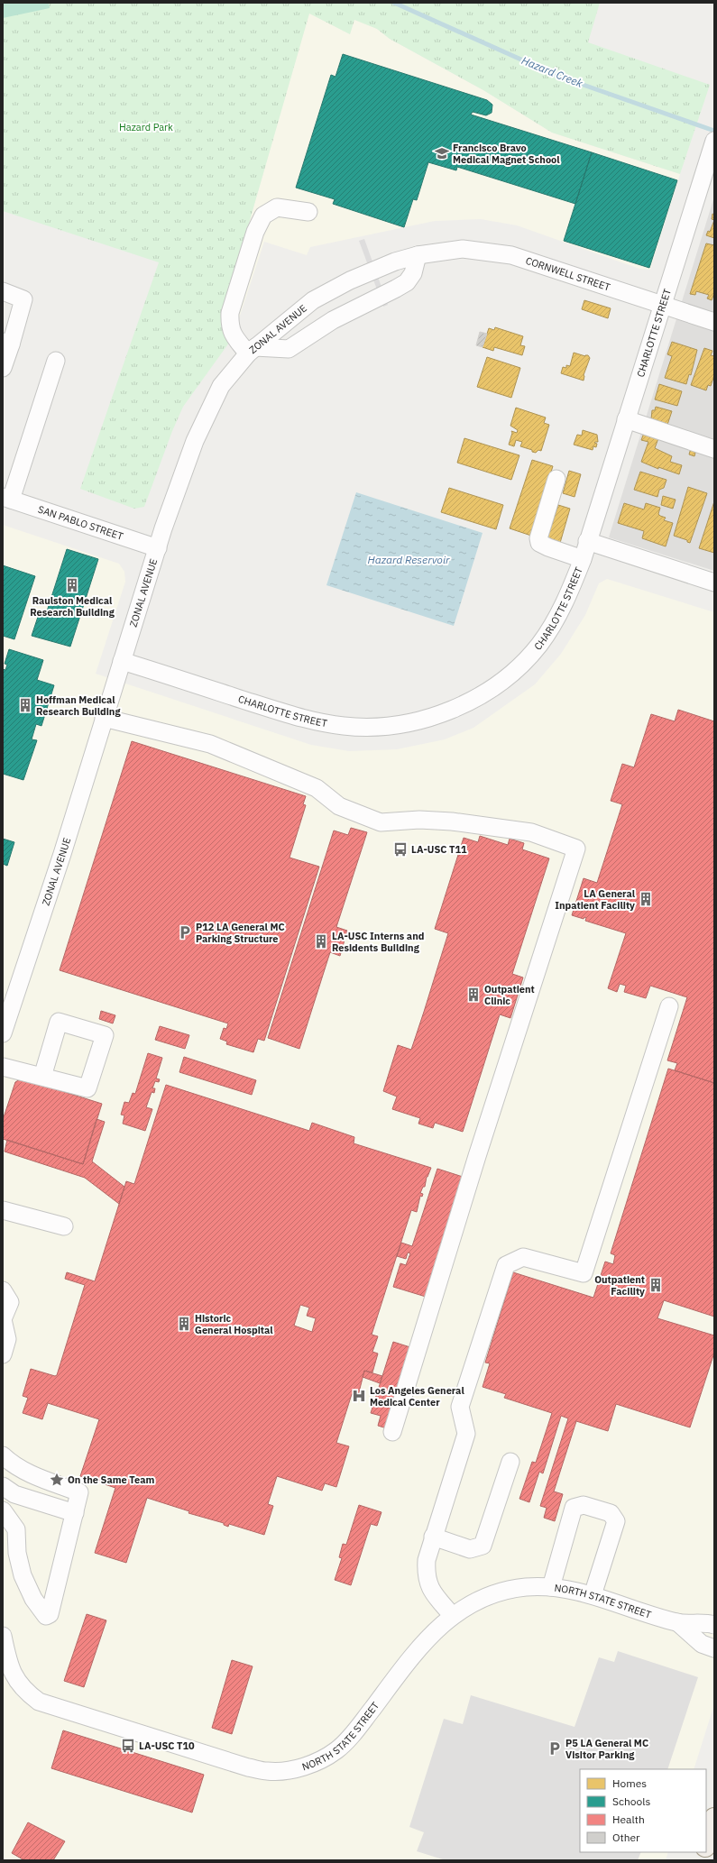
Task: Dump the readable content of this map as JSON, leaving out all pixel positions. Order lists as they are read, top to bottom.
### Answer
{
  "streets": {
    "street": [
      "CORNWELL STREET",
      "ZONAL AVENUE",
      "CHARLOTTE STREET",
      "SAN PABLO STREET",
      "NORTH STATE STREET"
    ]
  },
  "crossings": [
    ["CORNWELL STREET", "ZONAL AVENUE"],
    ["CORNWELL STREET", "CHARLOTTE STREET"],
    ["ZONAL AVENUE", "CHARLOTTE STREET"],
    ["ZONAL AVENUE", "SAN PABLO STREET"]
  ],
  "water": ["Hazard Creek", "Hazard Reservoir"],
  "parks": ["Hazard Park"],
  "places": {
    "school or university": ["Francisco Bravo Medical Magnet School"],
    "building": [
      "Raulston Medical Research Building",
      "Hoffman Medical Research Building",
      "LA General Inpatient Facility",
      "LA-USC Interns and Residents Building",
      "Outpatient Clinic",
      "Outpatient Facility",
      "Historic General Hospital"
    ],
    "bus stop": ["LA-USC T11", "LA-USC T10"],
    "parking": ["P12 LA General MC Parking Structure", "P5 LA General MC Visitor Parking"],
    "hospital": ["Los Angeles General Medical Center"],
    "place": ["On the Same Team"]
  },
  "legend": [
    "Homes",
    "Schools",
    "Health",
    "Other"
  ]
}
